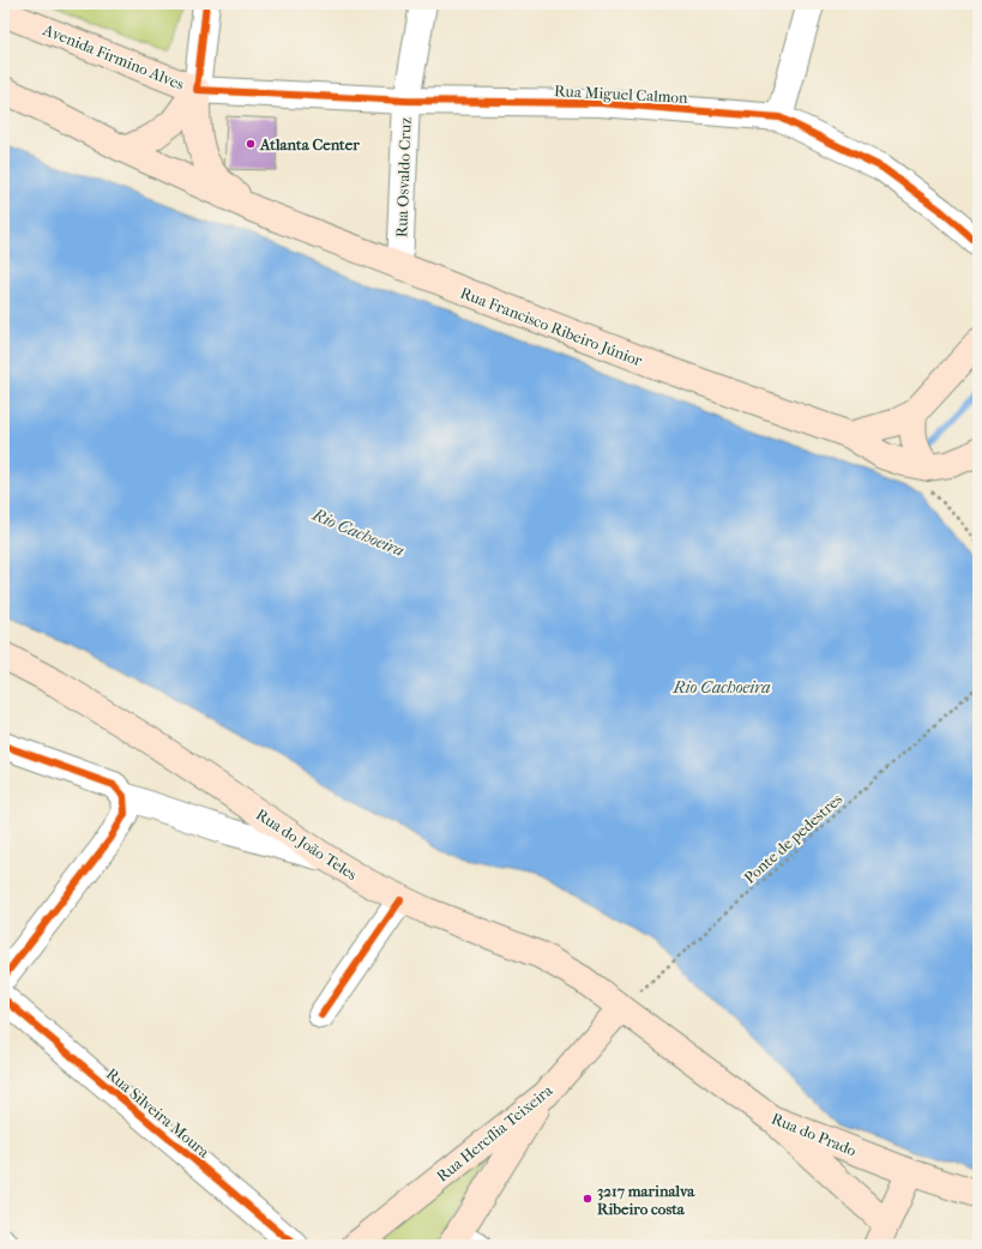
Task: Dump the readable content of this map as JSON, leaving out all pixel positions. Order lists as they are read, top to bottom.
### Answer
{
  "streets": {
    "main road": [
      "Avenida Firmino Alves",
      "Rua Francisco Ribeiro Júnior",
      "Rua do João Teles",
      "Rua Hercília Teixeira",
      "Rua do Prado"
    ],
    "street": ["Rua Miguel Calmon", "Rua Osvaldo Cruz", "Rua Silveira Moura"],
    "path": ["Ponte de pedestres"]
  },
  "crossings": [
    ["Avenida Firmino Alves", "Rua Miguel Calmon"],
    ["Avenida Firmino Alves", "Rua Francisco Ribeiro Júnior"],
    ["Rua Miguel Calmon", "Rua Osvaldo Cruz"],
    ["Rua Miguel Calmon", "Rua Francisco Ribeiro Júnior"],
    ["Rua Osvaldo Cruz", "Rua Francisco Ribeiro Júnior"],
    ["Ponte de pedestres", "Rua do João Teles"],
    ["Ponte de pedestres", "Rua Hercília Teixeira"],
    ["Ponte de pedestres", "Rua do Prado"],
    ["Rua do João Teles", "Rua Hercília Teixeira"],
    ["Rua do João Teles", "Rua do Prado"],
    ["Rua Hercília Teixeira", "Rua do Prado"]
  ],
  "water": ["Rio Cachoeira"],
  "places": ["Atlanta Center", "3217 marinalva Ribeiro costa"]
}
